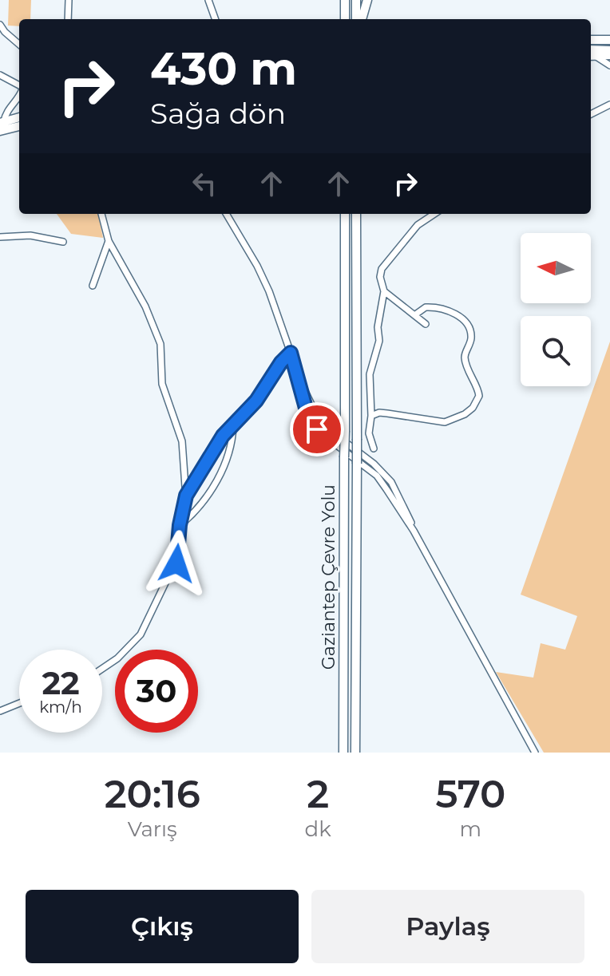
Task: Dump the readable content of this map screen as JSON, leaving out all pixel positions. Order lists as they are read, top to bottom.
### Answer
{
  "streets": {
    "highway": ["Gaziantep Çevre Yolu"]
  },
  "north": "left",
  "page": {
    "turn": ["430 m", "Sağa dön"],
    "speed": "22 km/h",
    "limit": "30",
    "eta": [
      "20:16",
      "Varış",
      "2",
      "dk",
      "570",
      "m"
    ],
    "buttons": ["Çıkış", "Paylaş"]
  }
}
